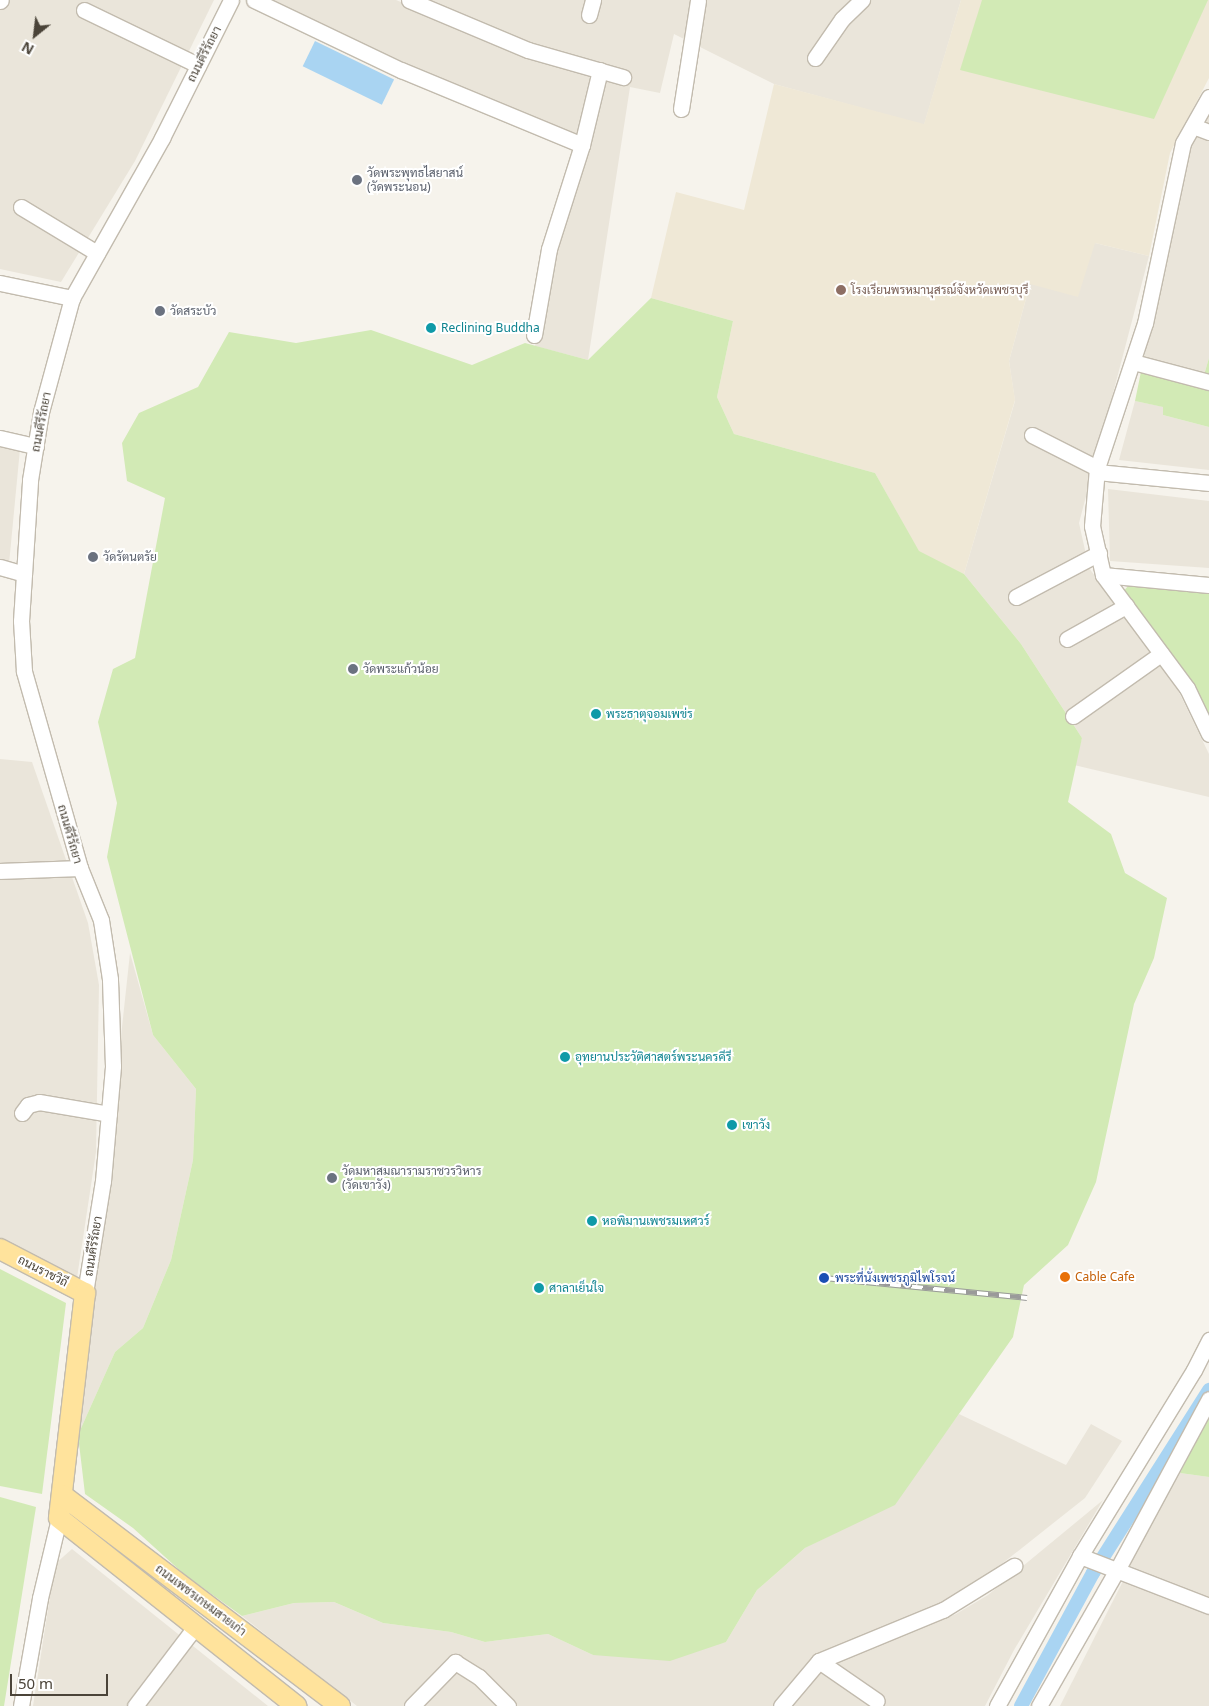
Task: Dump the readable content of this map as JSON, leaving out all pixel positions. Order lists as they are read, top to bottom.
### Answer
{
  "streets": {
    "main road": ["ถนนคีรีรัถยา", "ถนนราชวิถี", "ถนนเพชรเกษมสายเก่า"]
  },
  "crossings": [
    ["ถนนคีรีรัถยา", "ถนนราชวิถี"],
    ["ถนนคีรีรัถยา", "ถนนเพชรเกษมสายเก่า"]
  ],
  "places": [
    "วัดพระพุทธไสยาสน์ (วัดพระนอน)",
    "โรงเรียนพรหมานุสรณ์จังหวัดเพชรบุรี",
    "วัดสระบัว",
    "Reclining Buddha",
    "วัดรัตนตรัย",
    "วัดพระแก้วน้อย",
    "พระธาตุจอมเพข่ร",
    "อุทยานประวัติศาสตร์พระนครคีรี",
    "เขาวัง",
    "วัดมหาสมณารามราชวรวิหาร (วัดเขาวัง)",
    "หอพิมานเพชรมเหศวร์",
    "Cable Cafe",
    "พระที่นั่งเพชรภูมิไพโรจน์",
    "ศาลาเย็นใจ"
  ],
  "scale_bar": "50 m",
  "north": "bottom left"
}
